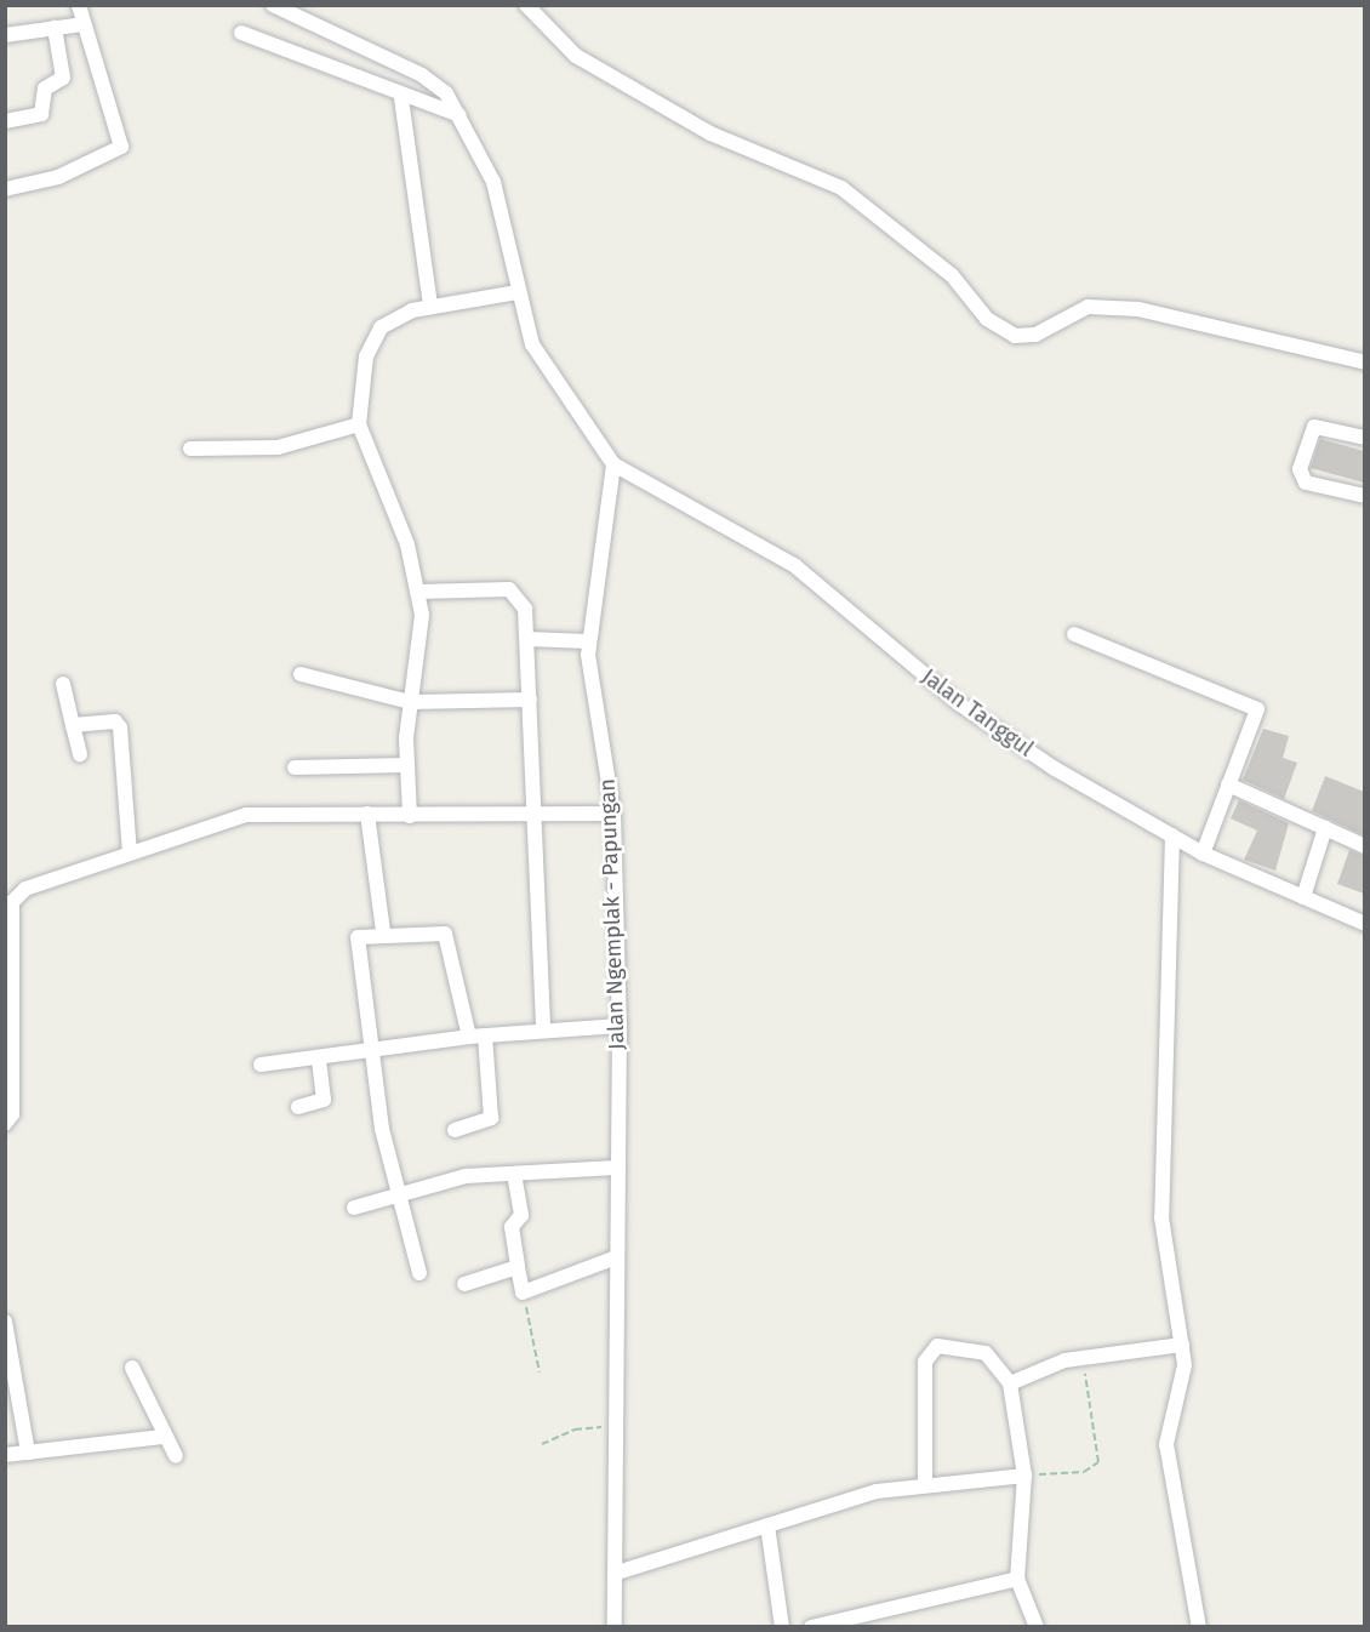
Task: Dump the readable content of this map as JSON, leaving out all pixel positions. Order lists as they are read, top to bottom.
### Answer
{
  "streets": {
    "street": ["Jalan Tanggul", "Jalan Ngemplak - Papungan"]
  },
  "crossings": [
    ["Jalan Tanggul", "Jalan Ngemplak - Papungan"]
  ]
}
